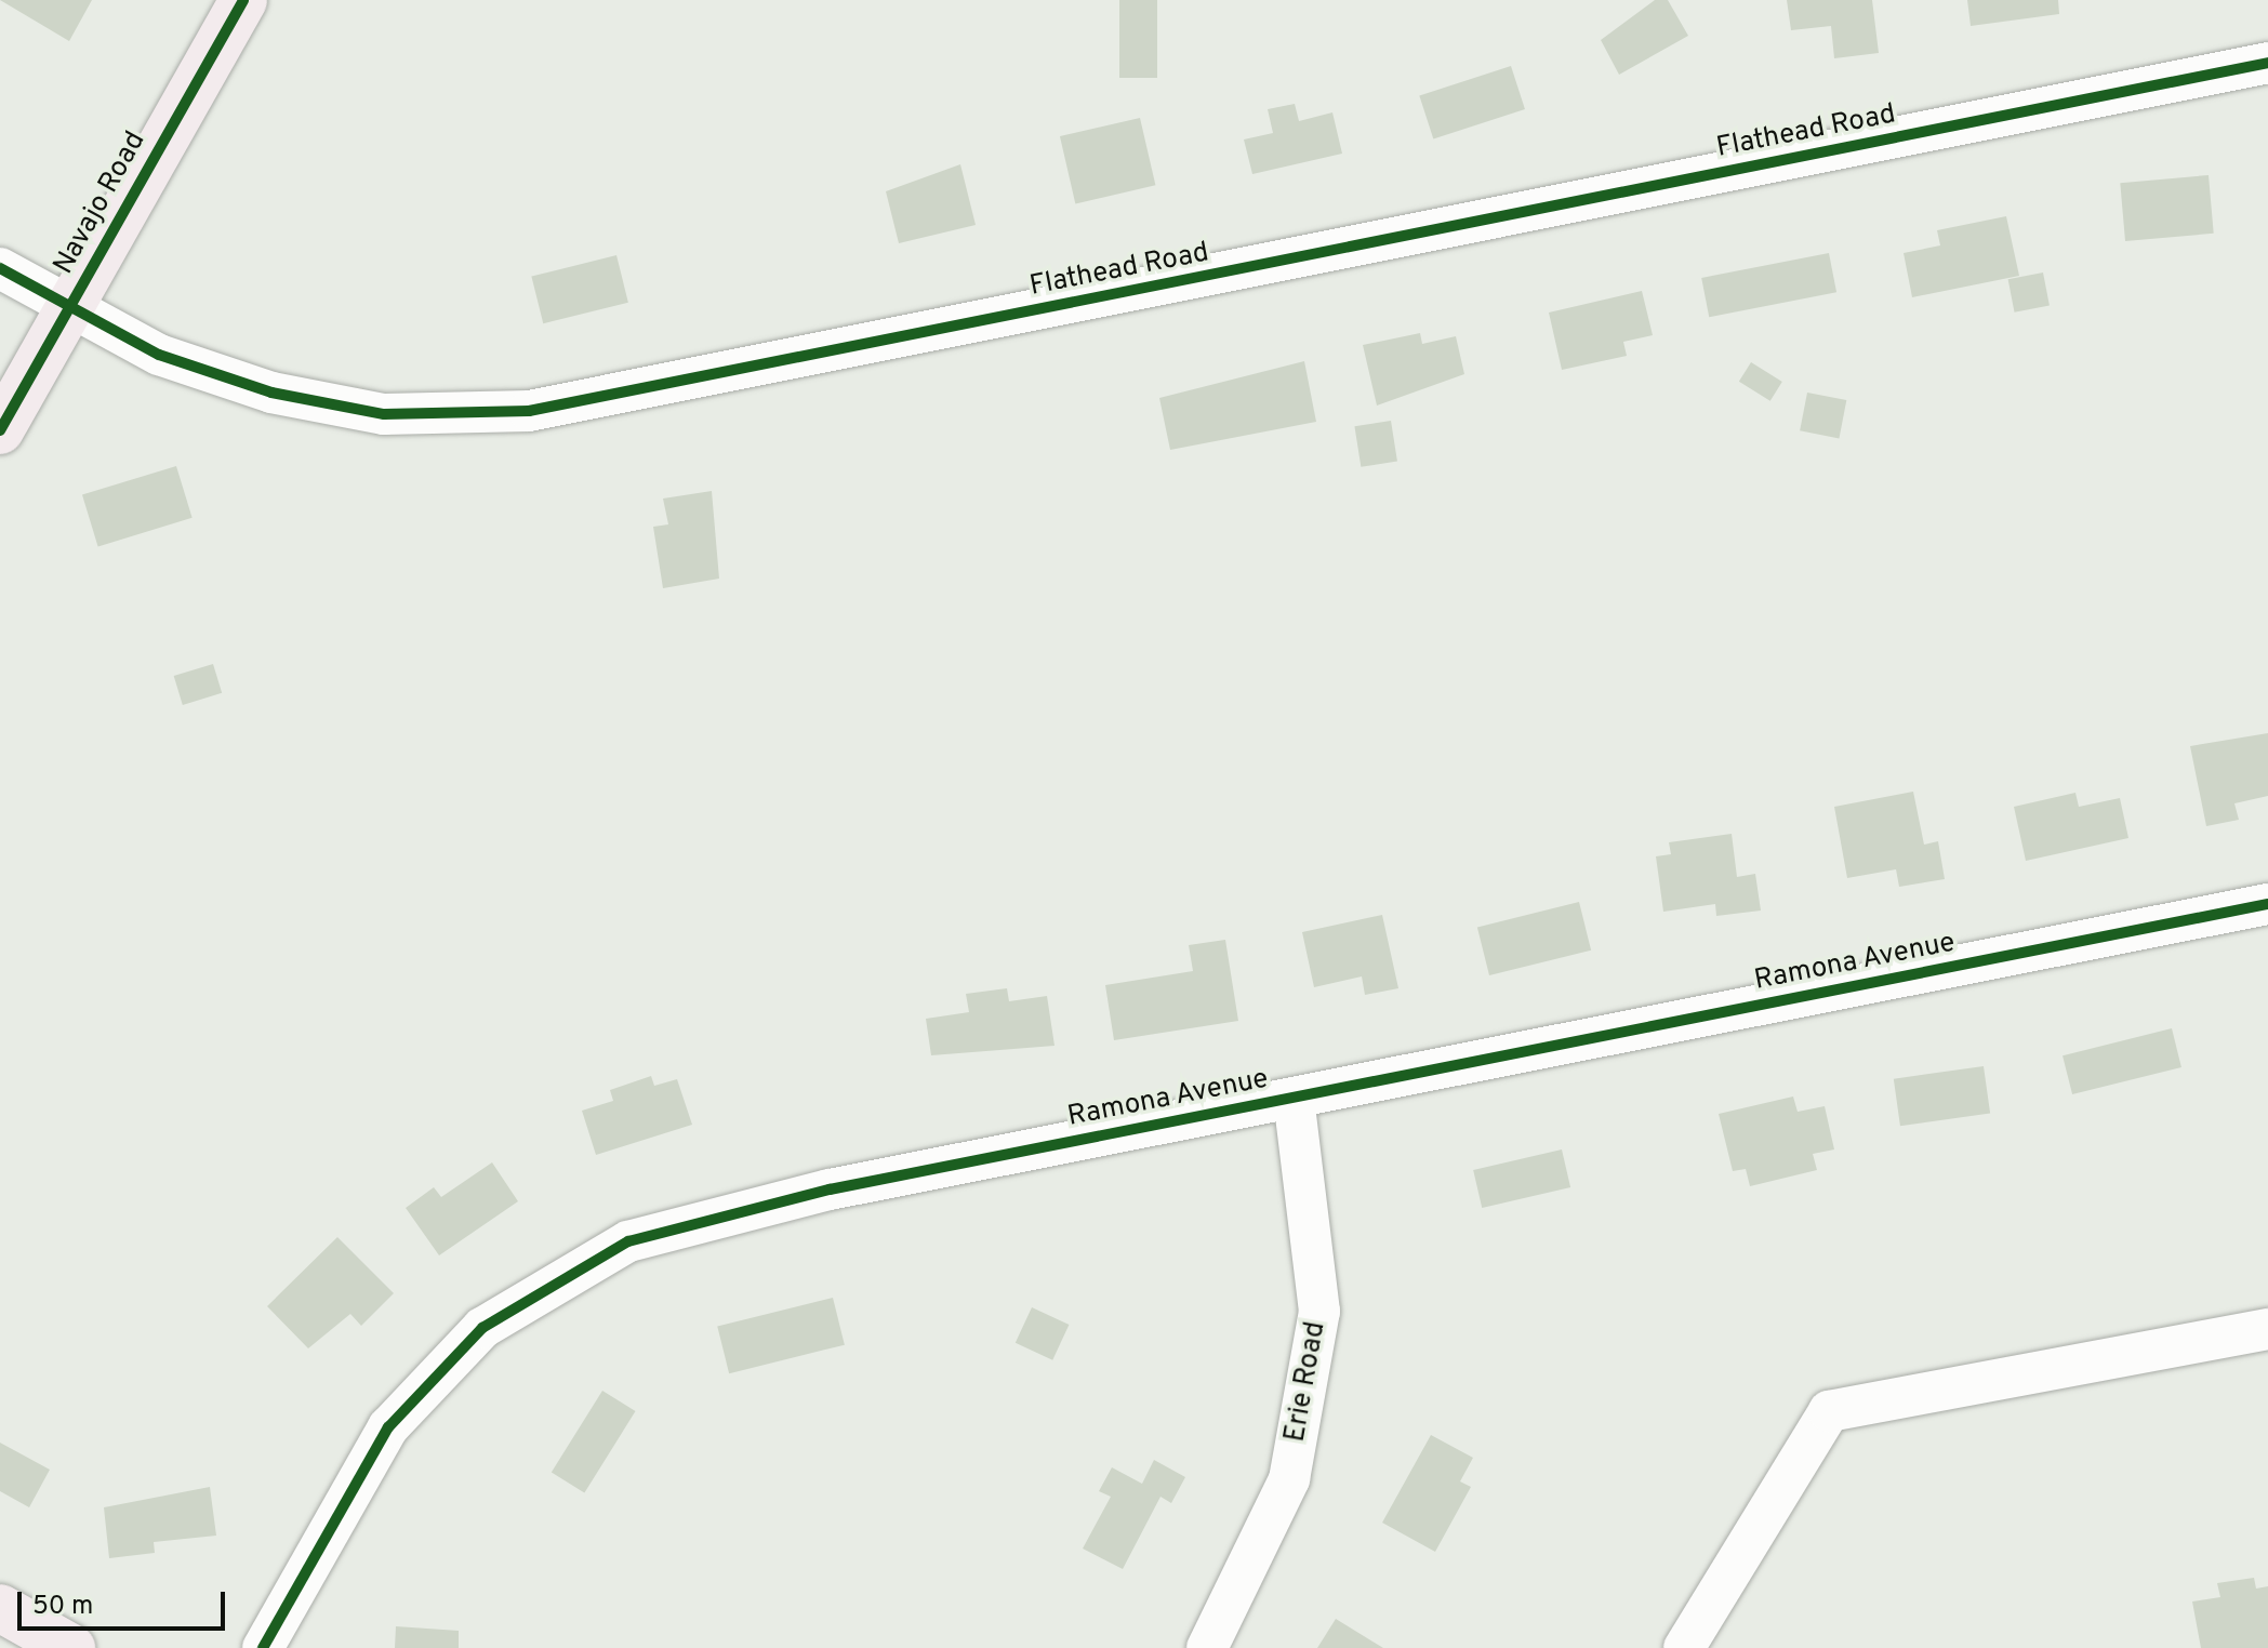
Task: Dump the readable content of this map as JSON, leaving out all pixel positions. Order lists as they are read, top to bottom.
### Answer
{
  "streets": {
    "main road": ["Navajo Road"],
    "street": ["Flathead Road", "Ramona Avenue", "Erie Road"]
  },
  "crossings": [
    ["Flathead Road", "Navajo Road"],
    ["Ramona Avenue", "Erie Road"]
  ],
  "scale_bar": "50 m"
}
